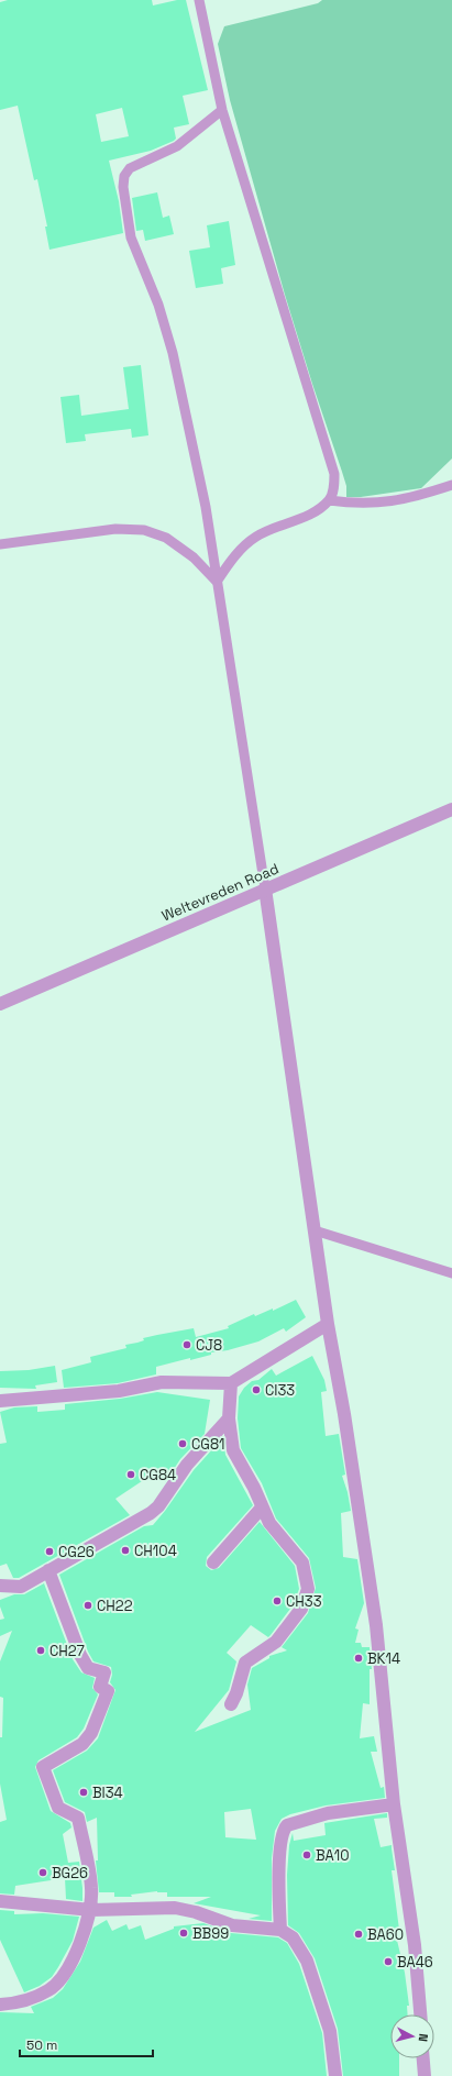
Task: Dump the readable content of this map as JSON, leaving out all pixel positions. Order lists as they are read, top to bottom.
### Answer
{
  "streets": {
    "street": ["Weltevreden Road"]
  },
  "places": [
    "CJ8",
    "CI33",
    "CG81",
    "CG84",
    "CH104",
    "CG26",
    "CH33",
    "CH22",
    "CH27",
    "BK14",
    "BI34",
    "BA10",
    "BG26",
    "BB99",
    "BA60",
    "BA46"
  ],
  "scale_bar": "50 m",
  "north": "right"
}
